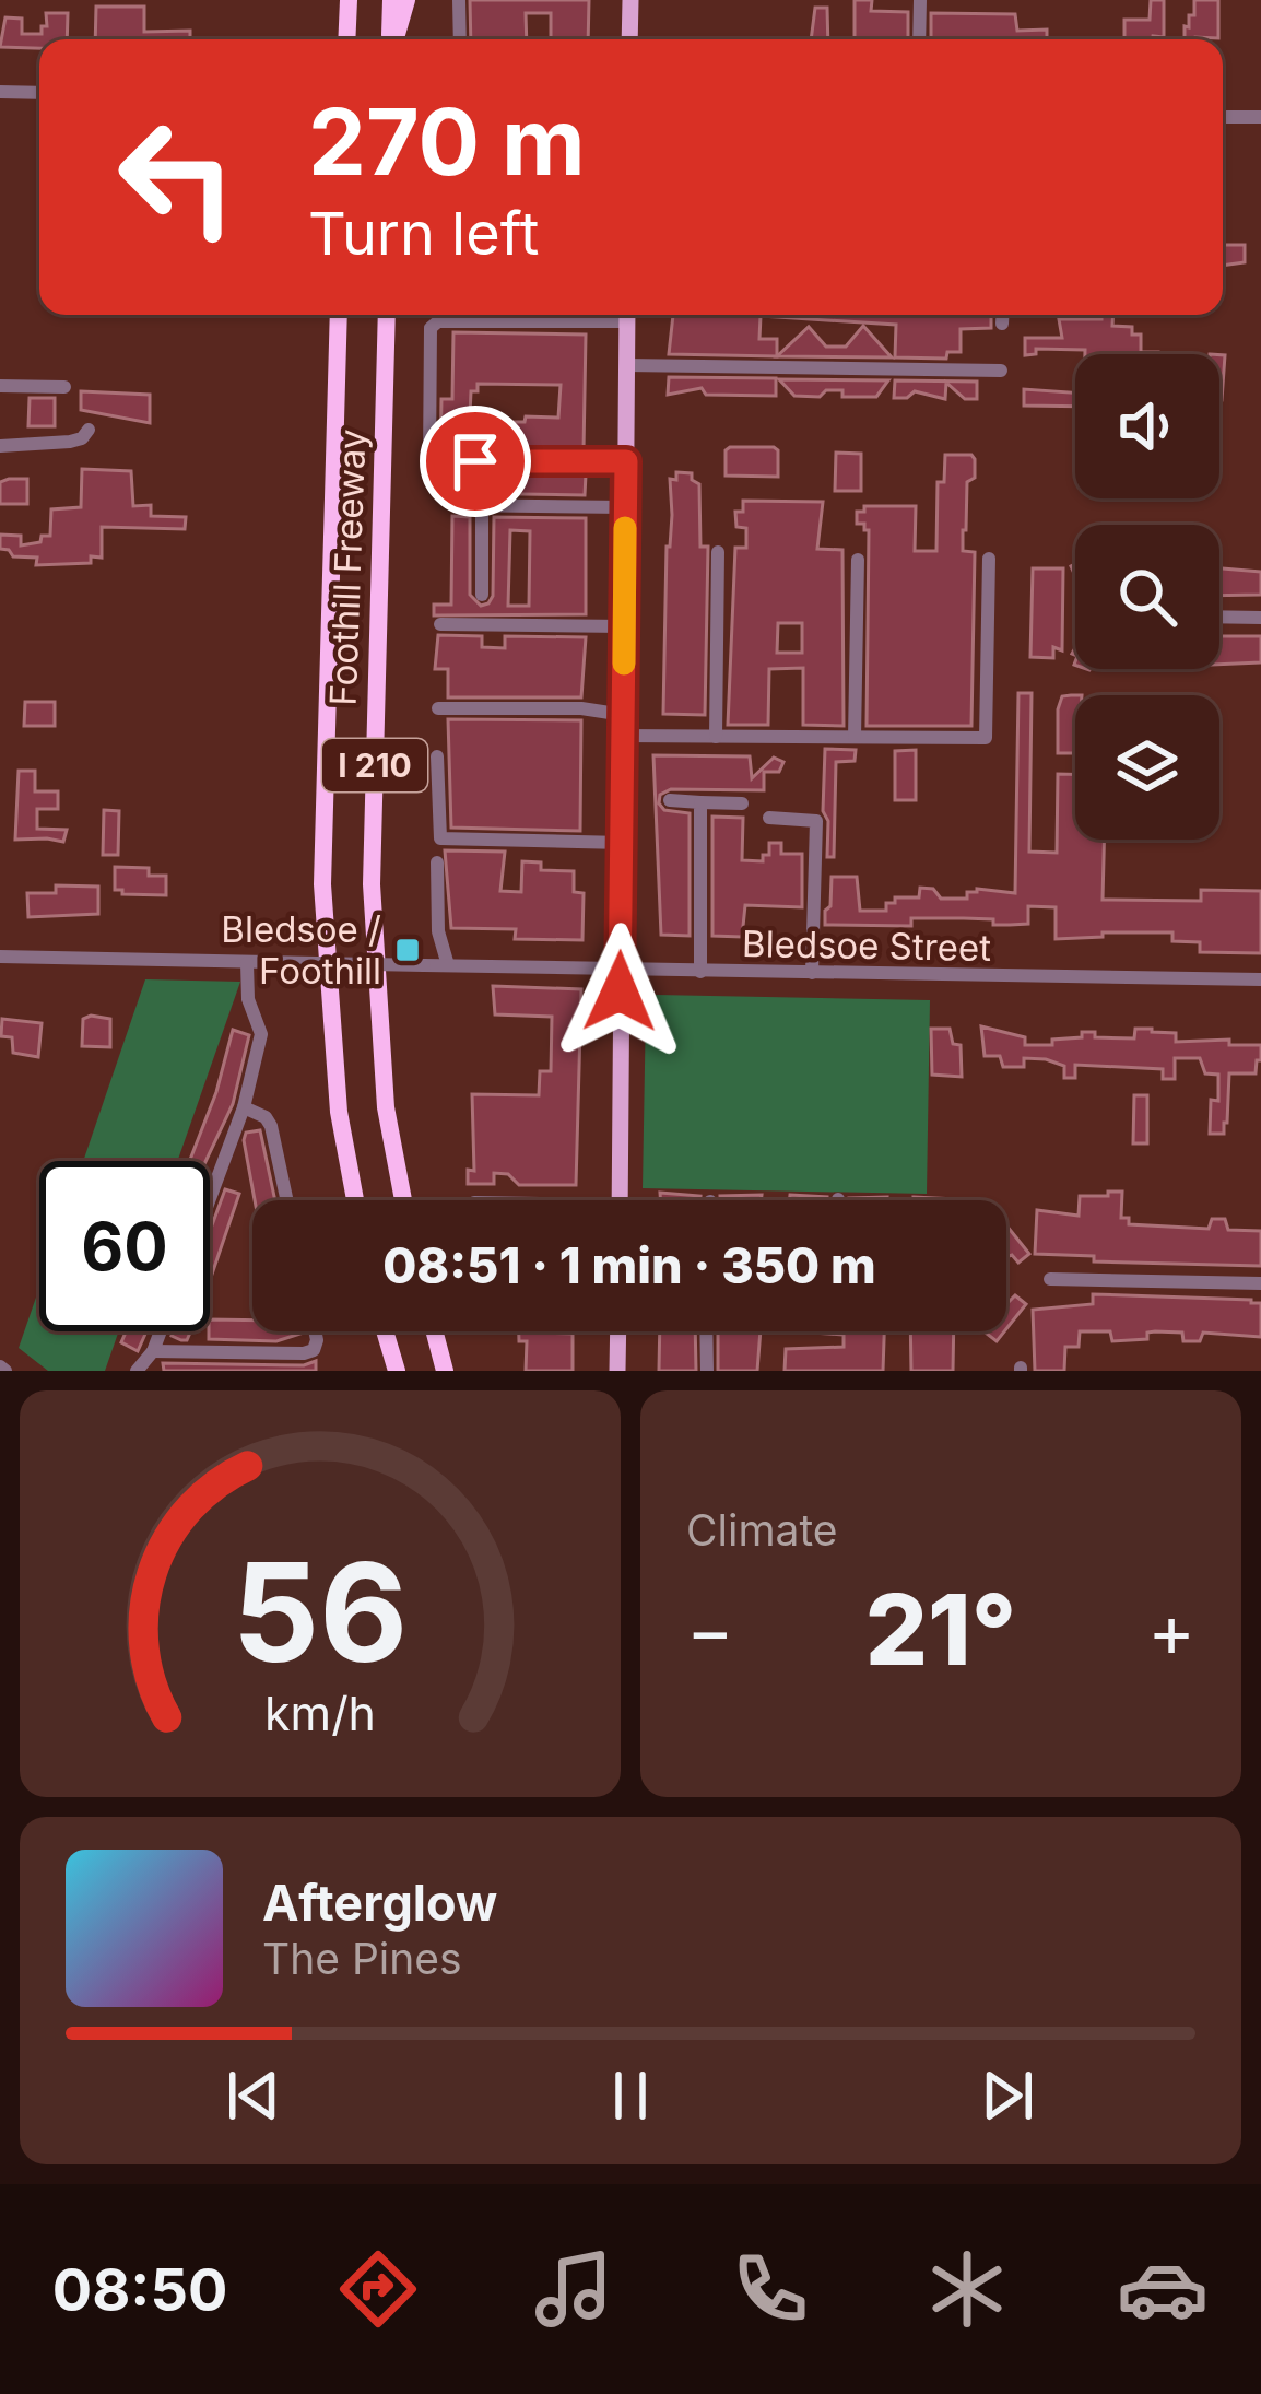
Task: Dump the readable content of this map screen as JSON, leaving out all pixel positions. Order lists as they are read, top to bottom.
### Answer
{
  "streets": {
    "highway": ["Foothill Freeway", "I 210"],
    "street": ["Bledsoe Street"]
  },
  "places": {
    "transit": ["Bledsoe / Foothill"]
  },
  "page": {
    "turn": ["270 m", "Turn left"],
    "limit": "60",
    "trip": "08:51 · 1 min · 350 m",
    "tile": "Climate",
    "heat": ["−", "21°", "+"],
    "song": ["Afterglow", "The Pines"],
    "tabs": "08:50",
    "gauge": ["56", "km/h"]
  }
}
